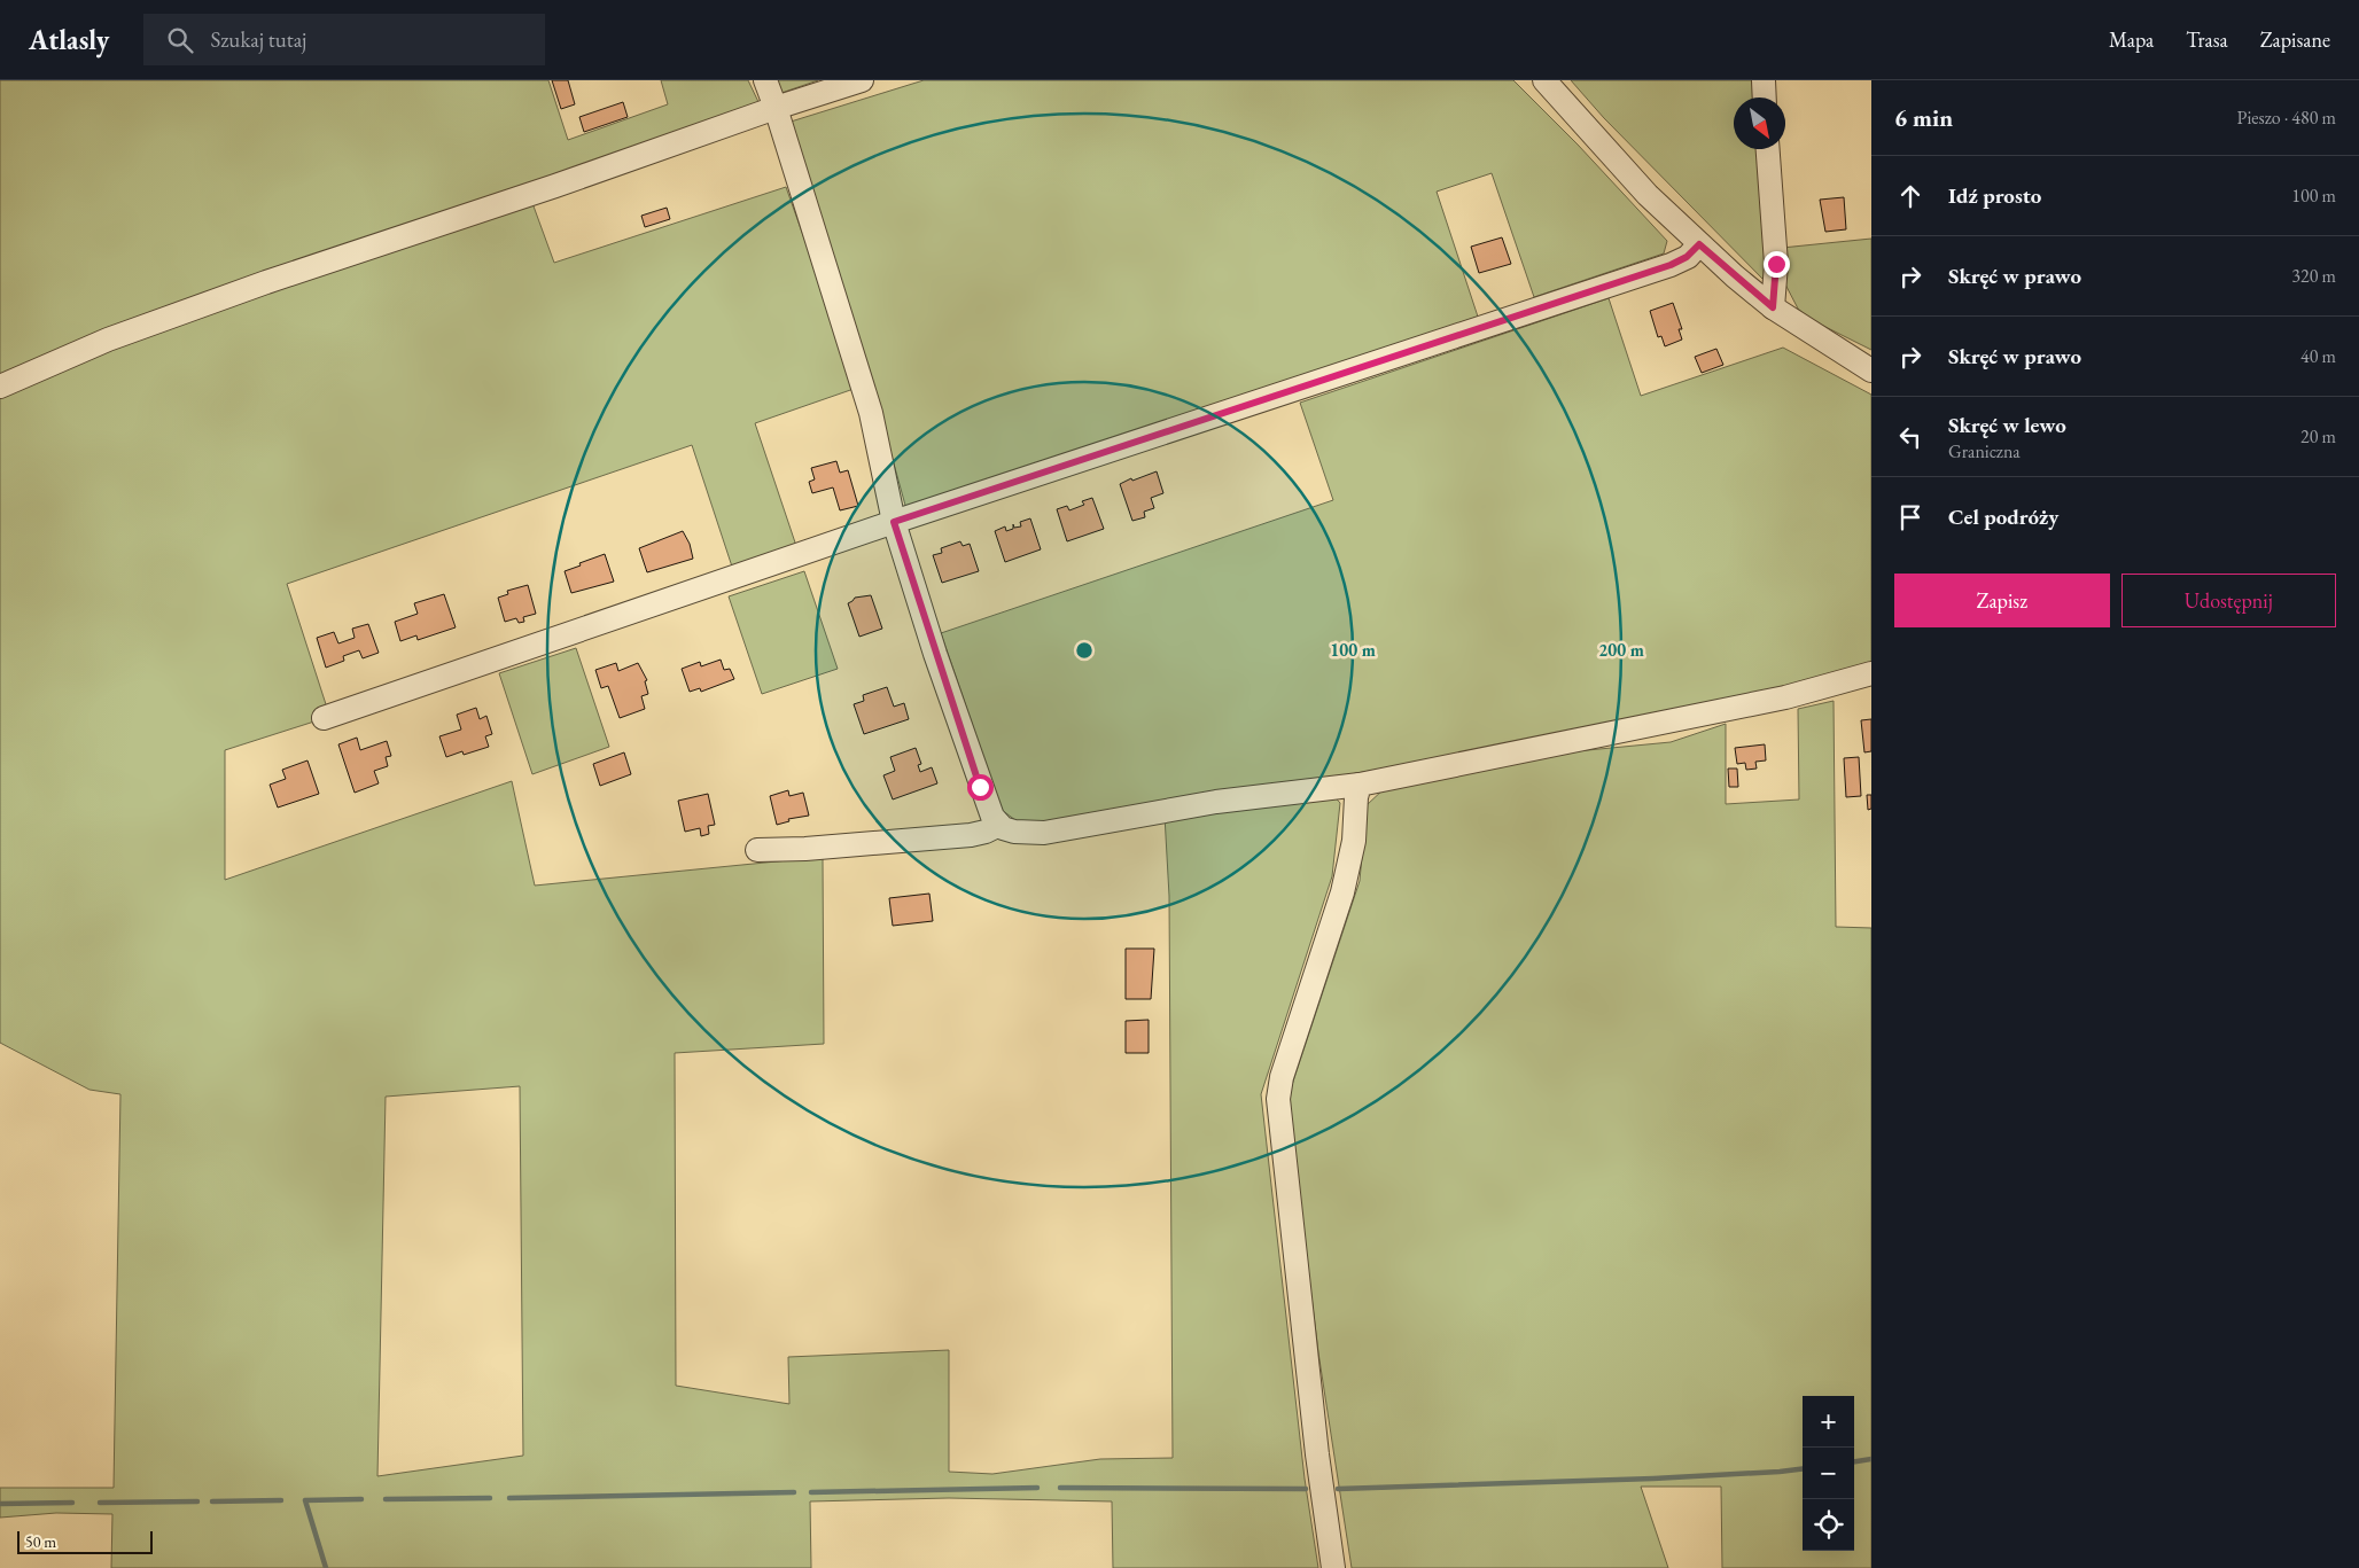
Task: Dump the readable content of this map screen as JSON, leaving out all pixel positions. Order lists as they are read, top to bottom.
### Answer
{
  "scale_bar": "50 m",
  "north": "bottom right",
  "page": {
    "header": "Atlasly",
    "search": "Szukaj tutaj",
    "nav": ["Mapa", "Trasa", "Zapisane"],
    "heading": ["6 min", "Pieszo · 480 m"],
    "list": [
      ["Idź prosto", "100 m"],
      ["Skręć w prawo", "320 m"],
      ["Skręć w prawo", "40 m"],
      ["Skręć w lewo", "Graniczna", "20 m"],
      "Cel podróży"
    ],
    "buttons": ["Zapisz", "Udostępnij"],
    "map_buttons": ["+", "−"],
    "scale": "50 m"
  },
  "rings": ["100 m", "200 m"]
}
